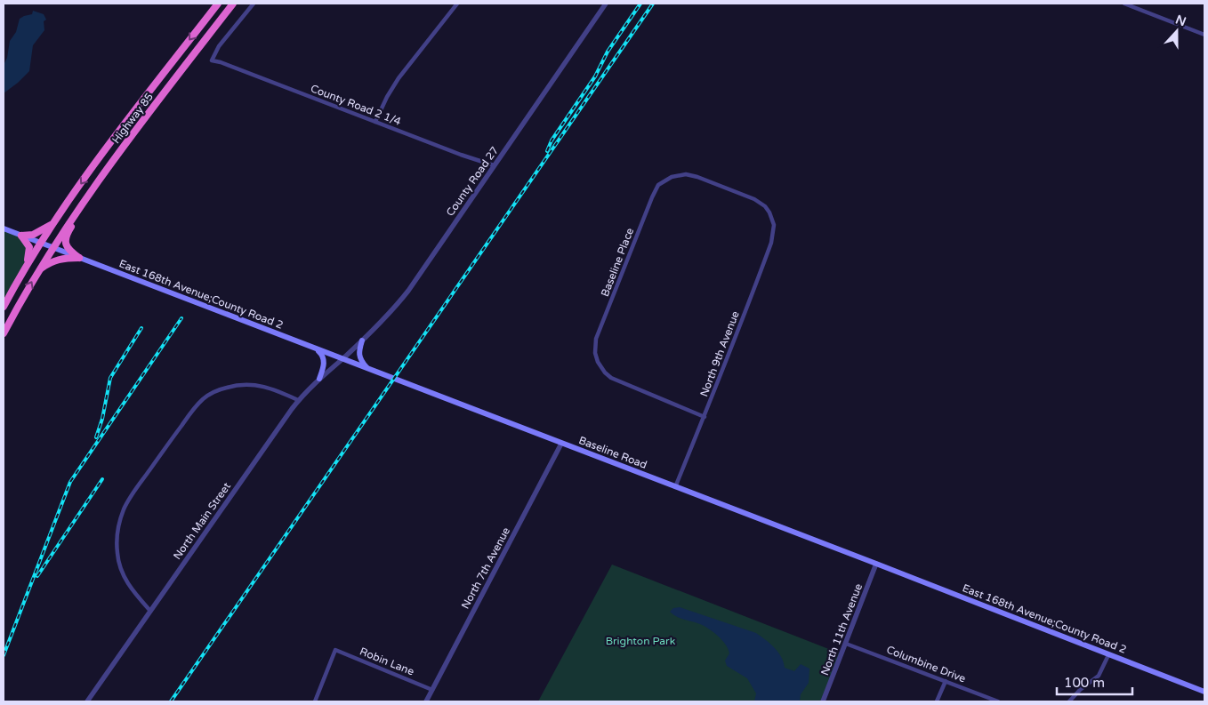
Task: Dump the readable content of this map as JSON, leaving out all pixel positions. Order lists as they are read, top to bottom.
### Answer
{
  "streets": {
    "highway": ["Highway 85"],
    "main road": ["East 168th Avenue;County Road 2", "Baseline Road"],
    "street": [
      "County Road 2 1/4",
      "County Road 27",
      "Baseline Place",
      "North 9th Avenue",
      "North Main Street",
      "North 7th Avenue",
      "North 11th Avenue",
      "Robin Lane",
      "Columbine Drive"
    ]
  },
  "crossings": [
    ["County Road 2 1/4", "County Road 27"],
    ["Highway 85", "East 168th Avenue;County Road 2"],
    ["County Road 27", "East 168th Avenue;County Road 2"],
    ["County Road 27", "Baseline Road"],
    ["County Road 27", "North Main Street"],
    ["Baseline Place", "North 9th Avenue"],
    ["East 168th Avenue;County Road 2", "Baseline Road"],
    ["East 168th Avenue;County Road 2", "North Main Street"],
    ["East 168th Avenue;County Road 2", "North 11th Avenue"],
    ["North 9th Avenue", "Baseline Road"],
    ["Baseline Road", "North Main Street"],
    ["Baseline Road", "North 7th Avenue"],
    ["Baseline Road", "North 11th Avenue"],
    ["North 7th Avenue", "Robin Lane"],
    ["North 11th Avenue", "Columbine Drive"]
  ],
  "parks": ["Brighton Park"],
  "scale_bar": "100 m",
  "north": "top"
}
